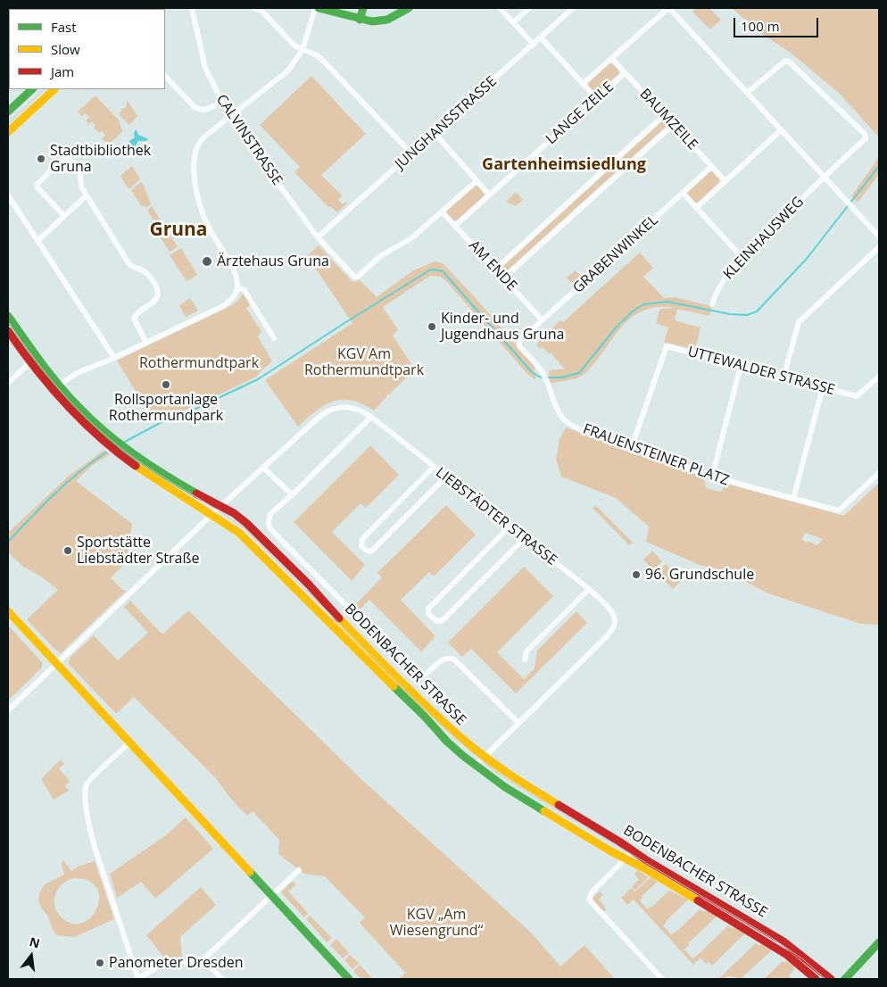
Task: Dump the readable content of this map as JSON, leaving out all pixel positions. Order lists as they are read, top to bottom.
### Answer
{
  "streets": {
    "street": [
      "LANGE ZEILE",
      "BAUMZEILE",
      "JUNGHANSSTRASSE",
      "CALVINSTRASSE",
      "KLEINHAUSWEG",
      "GRABENWINKEL",
      "AM ENDE",
      "UTTEWALDER STRASSE",
      "FRAUENSTEINER PLATZ",
      "LIEBSTÄDTER STRASSE",
      "BODENBACHER STRASSE"
    ]
  },
  "crossings": [
    ["LANGE ZEILE", "BAUMZEILE"],
    ["LANGE ZEILE", "AM ENDE"],
    ["BAUMZEILE", "GRABENWINKEL"],
    ["JUNGHANSSTRASSE", "CALVINSTRASSE"],
    ["CALVINSTRASSE", "AM ENDE"],
    ["GRABENWINKEL", "AM ENDE"],
    ["GRABENWINKEL", "FRAUENSTEINER PLATZ"],
    ["UTTEWALDER STRASSE", "FRAUENSTEINER PLATZ"],
    ["LIEBSTÄDTER STRASSE", "BODENBACHER STRASSE"]
  ],
  "districts": ["Gartenheimsiedlung", "Gruna"],
  "parks": ["KGV Am Rothermundtpark", "Rothermundtpark", "KGV „Am Wiesengrund“"],
  "places": [
    "Stadtbibliothek Gruna",
    "Ärztehaus Gruna",
    "Kinder- und Jugendhaus Gruna",
    "Rollsportanlage Rothermundpark",
    "Sportstätte Liebstädter Straße",
    "96. Grundschule",
    "Panometer Dresden"
  ],
  "legend": ["Fast", "Slow", "Jam"],
  "scale_bar": "100 m",
  "north": "top"
}
